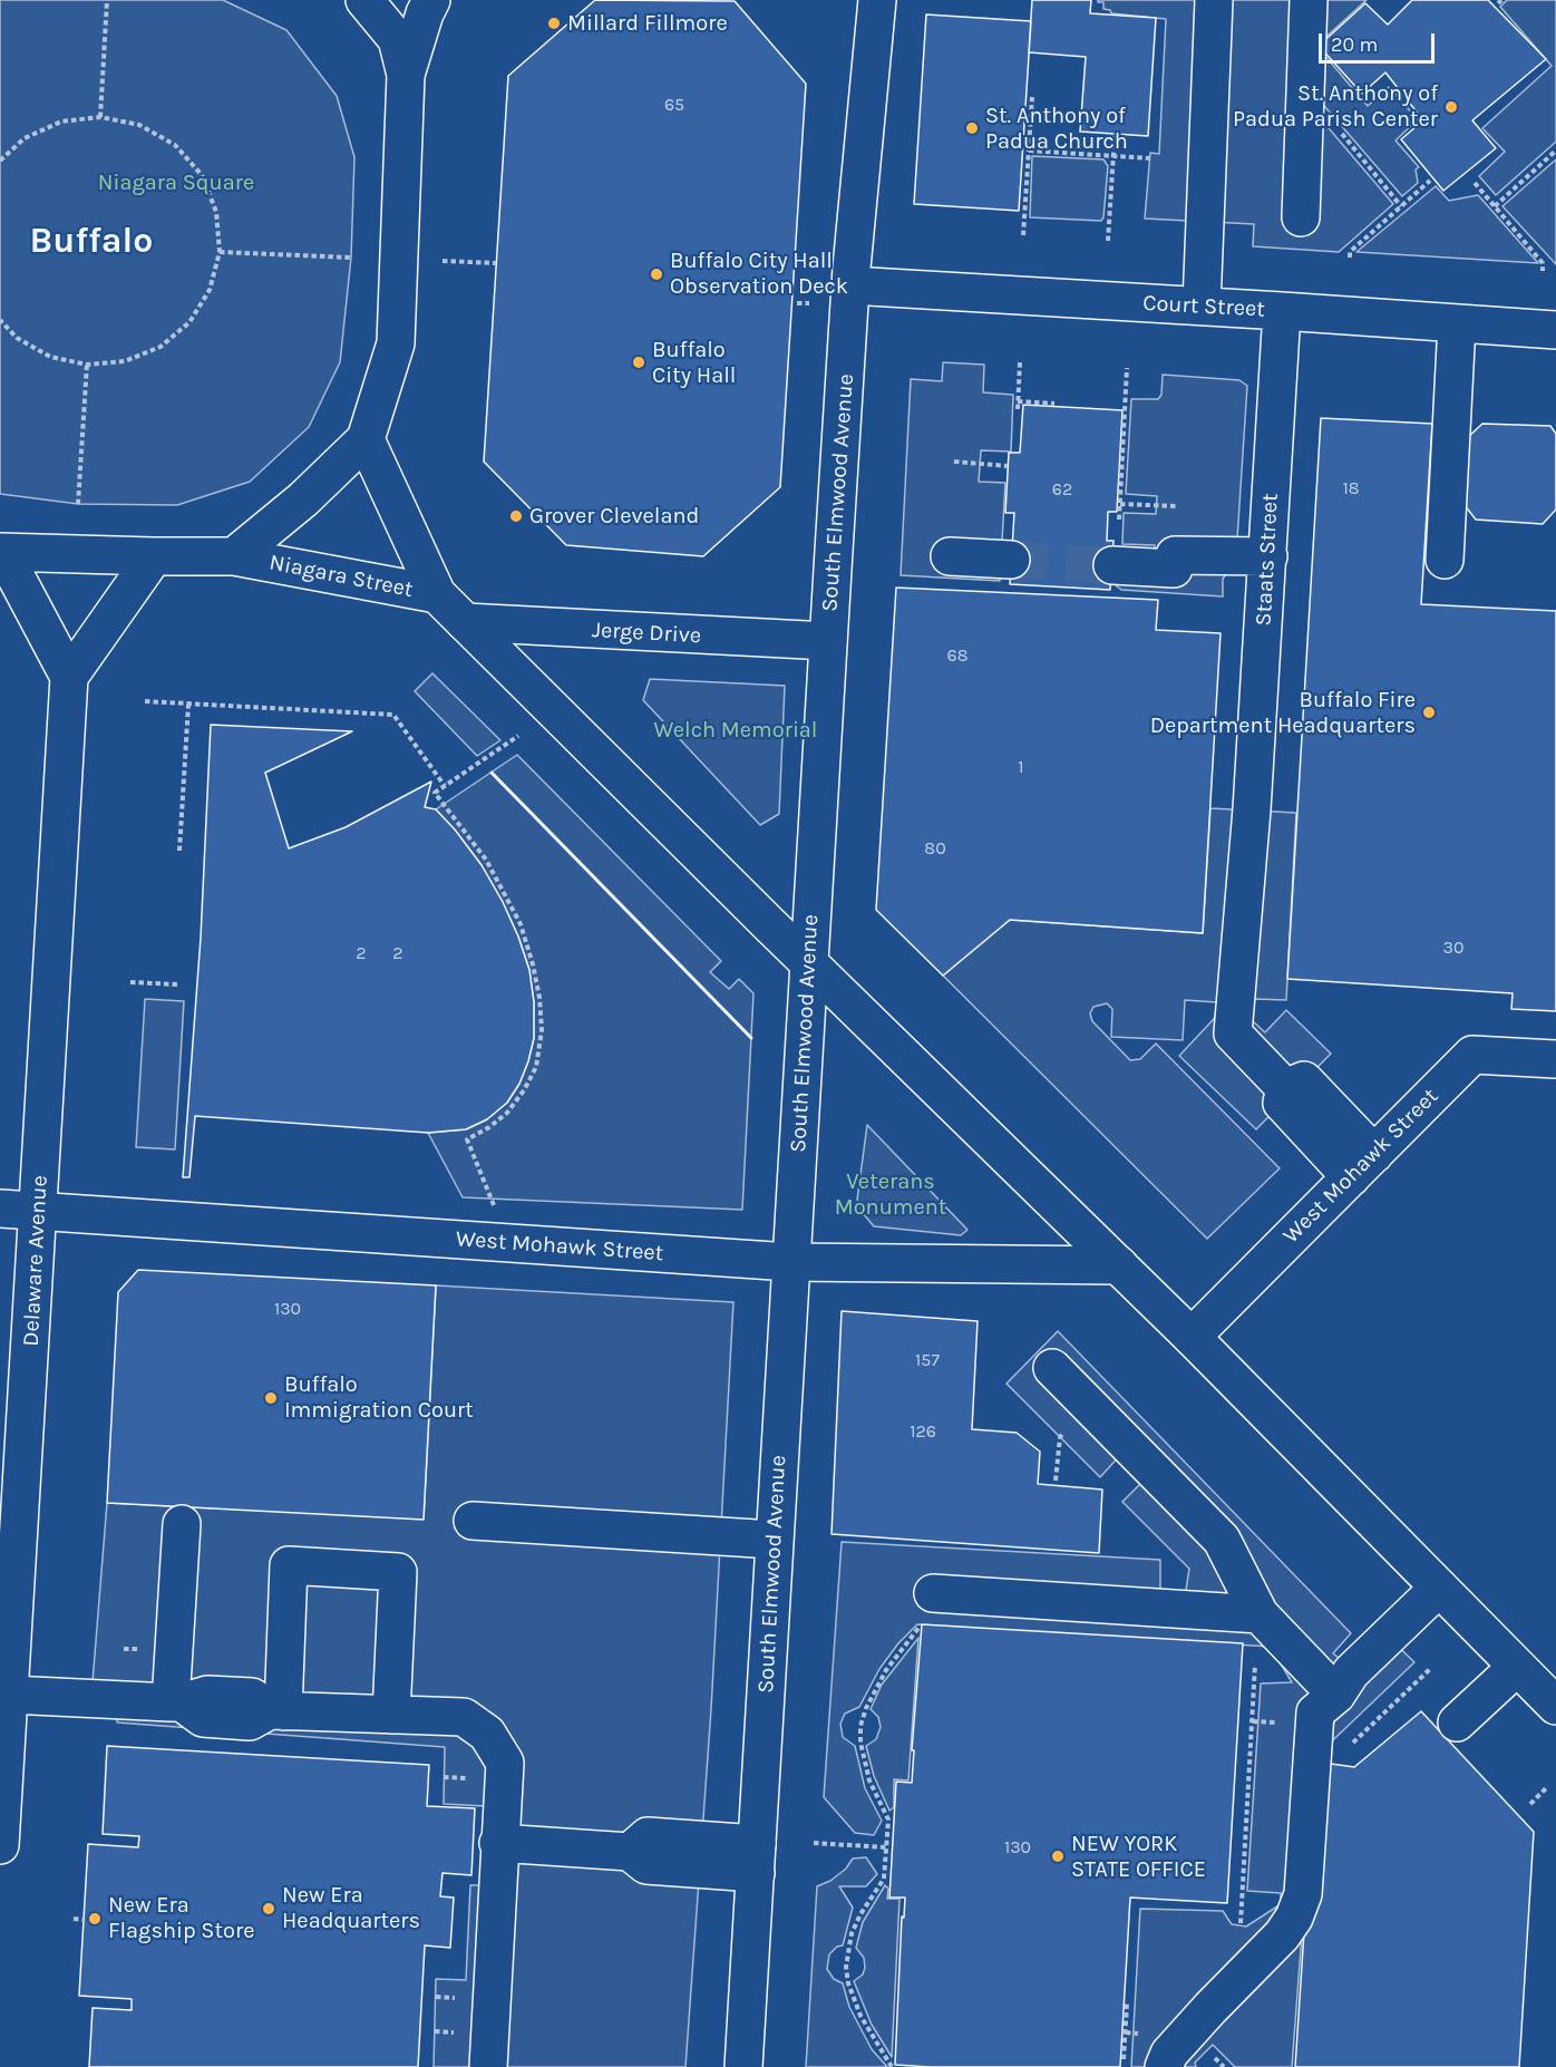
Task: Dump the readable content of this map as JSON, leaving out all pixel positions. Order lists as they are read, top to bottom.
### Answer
{
  "streets": {
    "main road": [
      "Court Street",
      "South Elmwood Avenue",
      "Staats Street",
      "Niagara Street",
      "Jerge Drive",
      "West Mohawk Street",
      "Delaware Avenue"
    ]
  },
  "crossings": [
    ["Court Street", "South Elmwood Avenue"],
    ["Court Street", "Staats Street"],
    ["South Elmwood Avenue", "Jerge Drive"],
    ["South Elmwood Avenue", "West Mohawk Street"],
    ["Staats Street", "West Mohawk Street"],
    ["West Mohawk Street", "Delaware Avenue"]
  ],
  "districts": ["Buffalo"],
  "parks": ["Niagara Square", "Welch Memorial", "Veterans Monument"],
  "places": [
    "Millard Fillmore",
    "St. Anthony of Padua Parish Center",
    "St. Anthony of Padua Church",
    "Buffalo City Hall Observation Deck",
    "Buffalo City Hall",
    "Grover Cleveland",
    "Buffalo Fire Department Headquarters",
    "Buffalo Immigration Court",
    "NEW YORK STATE OFFICE",
    "New Era Headquarters",
    "New Era Flagship Store"
  ],
  "house_numbers": [
    "65",
    "18",
    "62",
    "68",
    "1",
    "80",
    "30",
    "2",
    "2",
    "130",
    "157",
    "126",
    "130"
  ],
  "scale_bar": "20 m"
}
